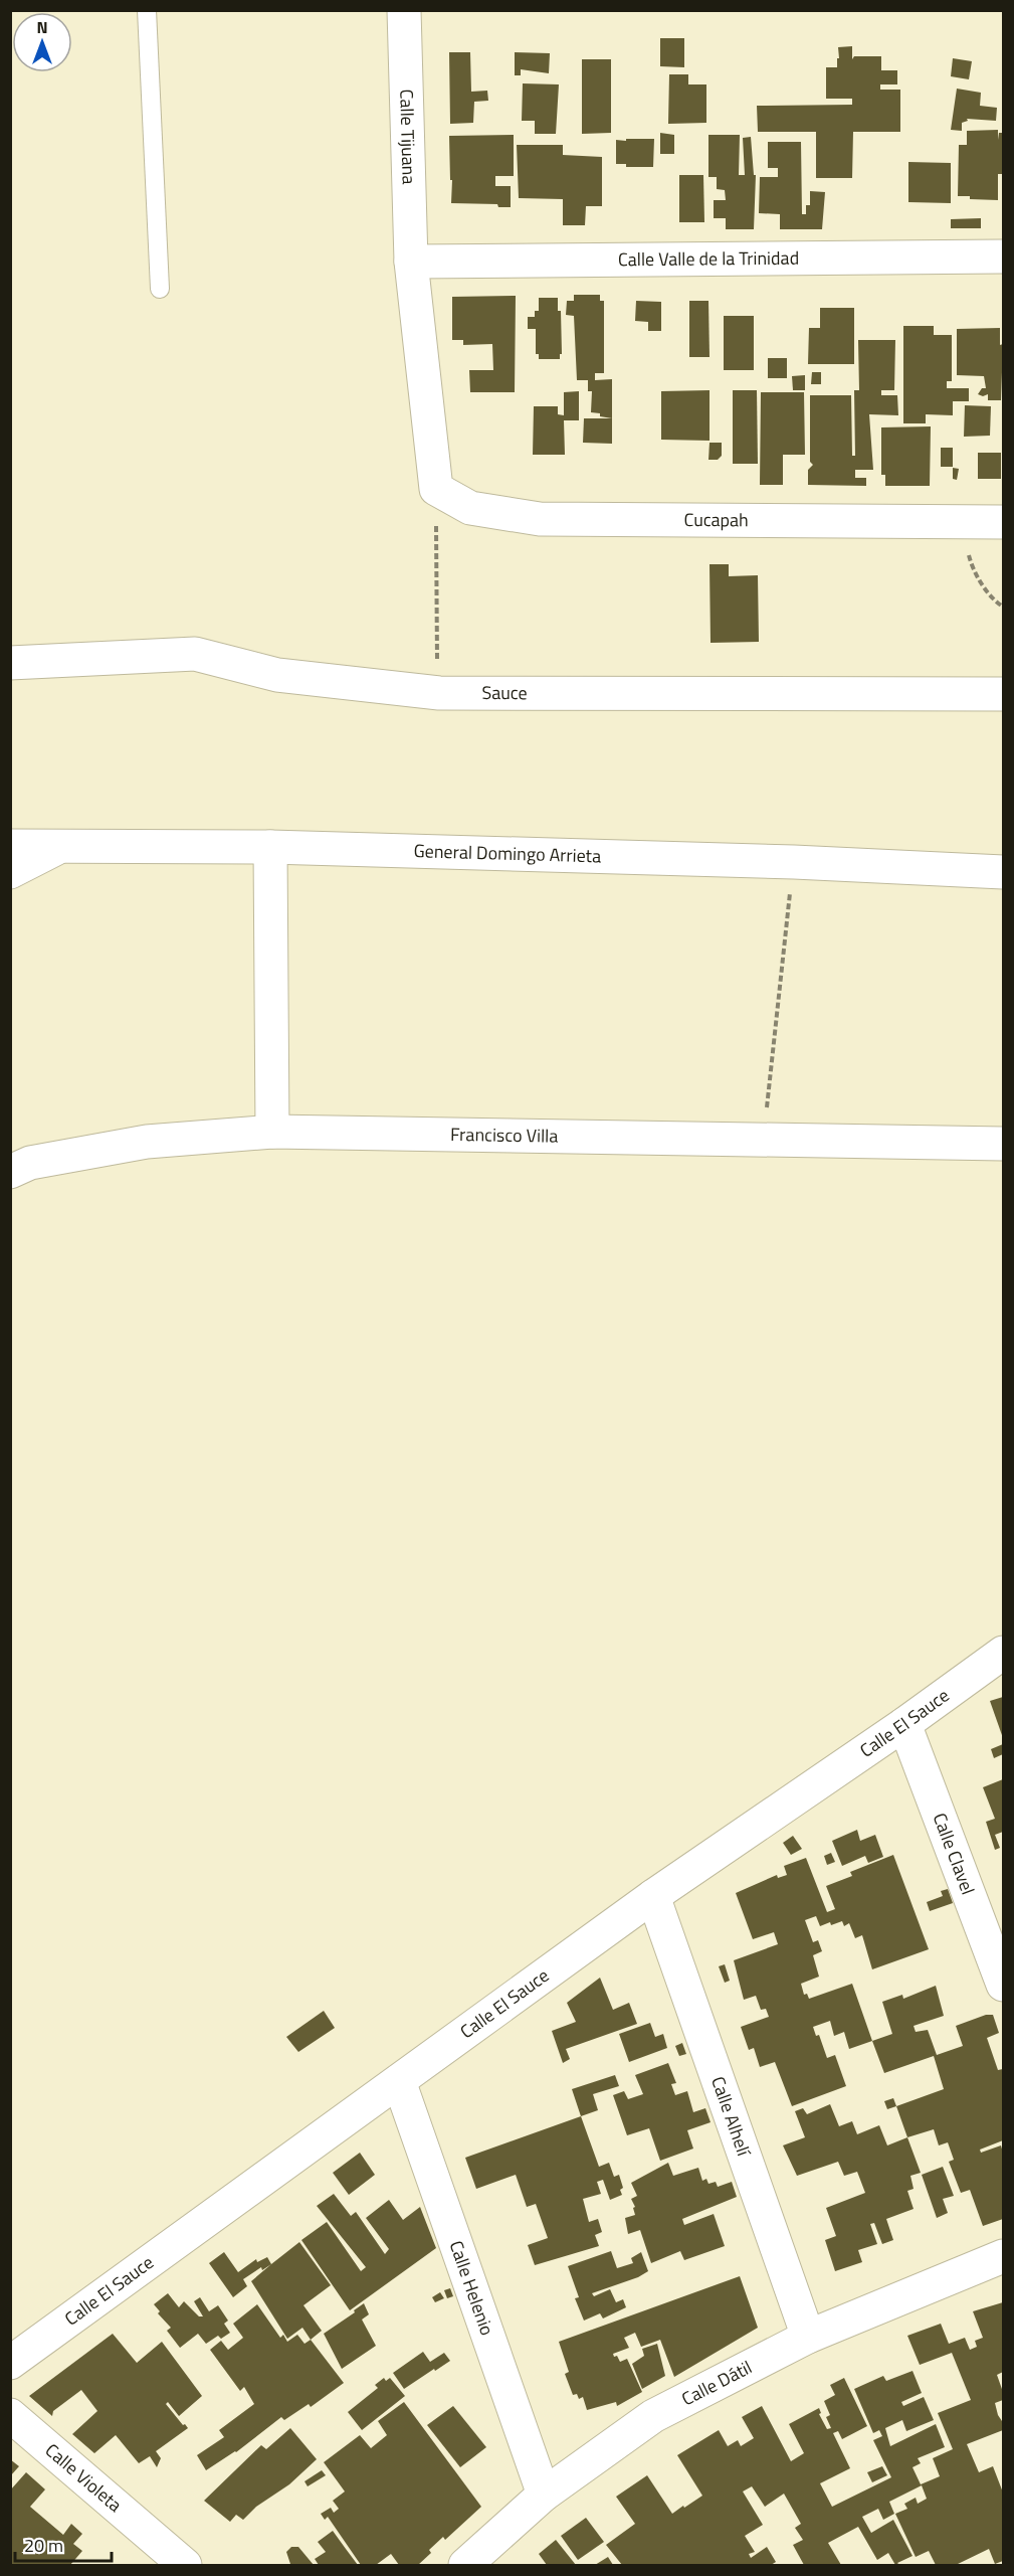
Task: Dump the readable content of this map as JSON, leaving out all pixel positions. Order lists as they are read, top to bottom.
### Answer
{
  "streets": {
    "street": [
      "Calle Tijuana",
      "Calle Valle de la Trinidad",
      "Cucapah",
      "Sauce",
      "General Domingo Arrieta",
      "Francisco Villa",
      "Calle El Sauce",
      "Calle Clavel",
      "Calle Alhelí",
      "Calle Helenio",
      "Calle Dátil",
      "Calle Violeta"
    ]
  },
  "crossings": [
    ["Calle Tijuana", "Calle Valle de la Trinidad"],
    ["Calle Tijuana", "Cucapah"],
    ["Calle El Sauce", "Calle Clavel"],
    ["Calle El Sauce", "Calle Alhelí"],
    ["Calle El Sauce", "Calle Helenio"],
    ["Calle Alhelí", "Calle Dátil"],
    ["Calle Helenio", "Calle Dátil"]
  ],
  "scale_bar": "20 m",
  "north": "top"
}
